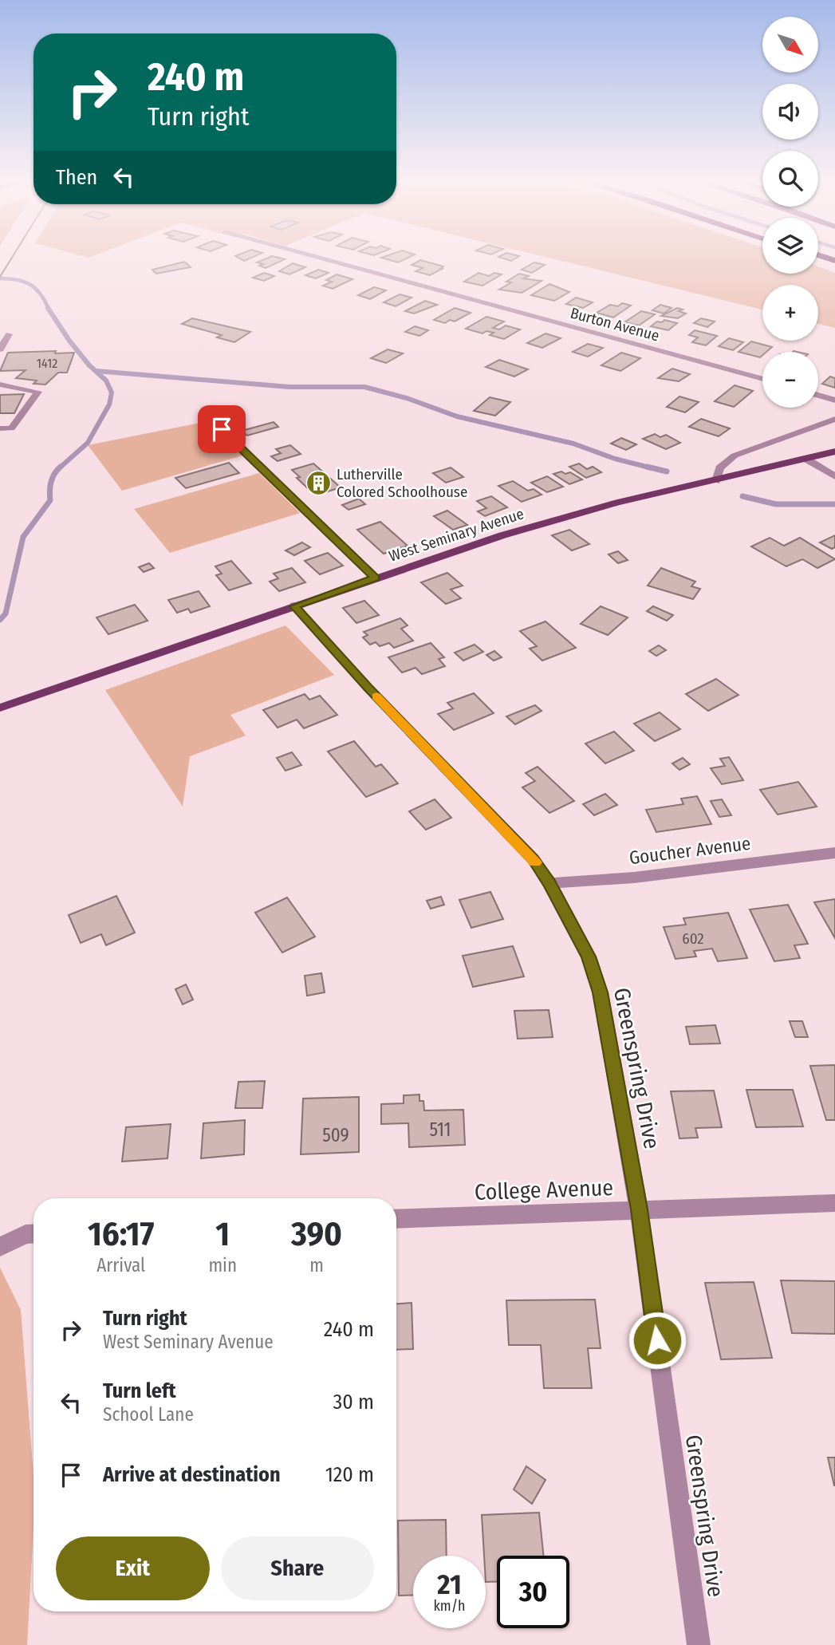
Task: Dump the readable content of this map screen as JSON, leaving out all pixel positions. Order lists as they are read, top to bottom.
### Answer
{
  "streets": {
    "main road": ["West Seminary Avenue"],
    "street": [
      "Burton Avenue",
      "Goucher Avenue",
      "Greenspring Drive",
      "College Avenue"
    ]
  },
  "crossings": [
    ["West Seminary Avenue", "Greenspring Drive"],
    ["Goucher Avenue", "Greenspring Drive"],
    ["Greenspring Drive", "College Avenue"]
  ],
  "places": {
    "building": ["Lutherville Colored Schoolhouse"]
  },
  "house_numbers": [
    "1412",
    "602",
    "511",
    "509"
  ],
  "north": "bottom right",
  "page": {
    "map_buttons": ["+", "−"],
    "turn": ["240 m", "Turn right"],
    "then": "Then",
    "eta": [
      "16:17",
      "Arrival",
      "1",
      "min",
      "390",
      "m"
    ],
    "list": [
      {
        "name": "Turn right",
        "note": "West Seminary Avenue",
        "value": "240 m"
      },
      {
        "name": "Turn left",
        "note": "School Lane",
        "value": "30 m"
      },
      {
        "name": "Arrive at destination",
        "value": "120 m"
      }
    ],
    "buttons": ["Exit", "Share"],
    "speed": "21 km/h",
    "limit": "30"
  }
}
